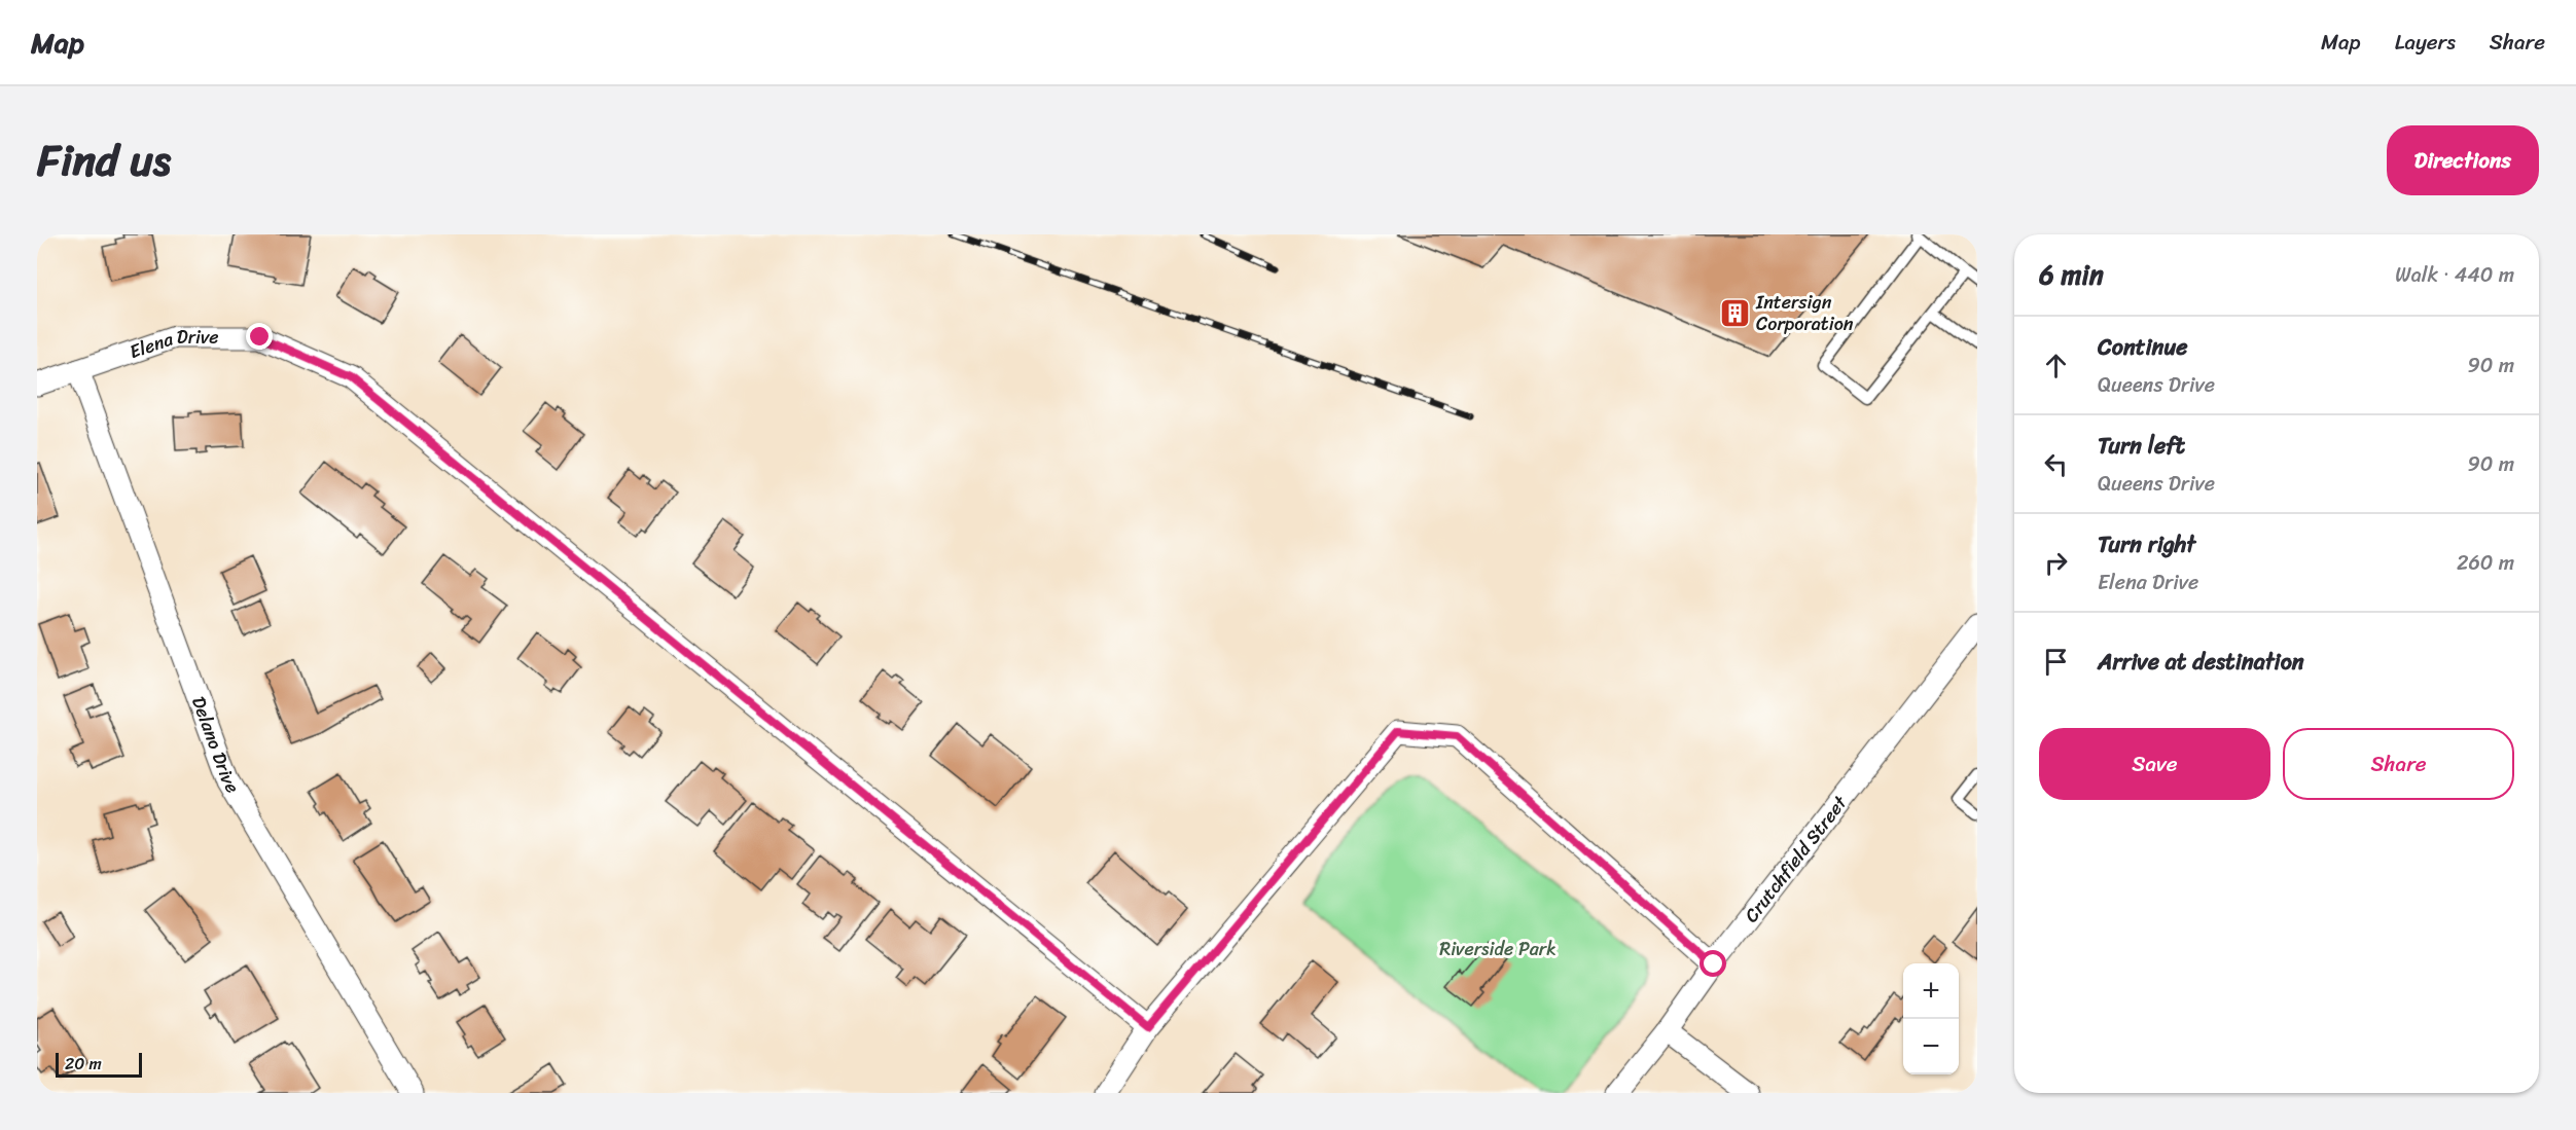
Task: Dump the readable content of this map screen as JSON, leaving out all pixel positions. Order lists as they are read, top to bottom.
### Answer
{
  "streets": {
    "street": ["Elena Drive", "Delano Drive", "Crutchfield Street"]
  },
  "crossings": [
    ["Elena Drive", "Delano Drive"]
  ],
  "parks": ["Riverside Park"],
  "places": {
    "building": ["Intersign Corporation"]
  },
  "scale_bar": "20 m",
  "page": {
    "header": "Map",
    "nav": ["Map", "Layers", "Share"],
    "title": "Find us",
    "buttons": [
      "Directions",
      ["Save", "Share"]
    ],
    "heading": ["6 min", "Walk · 440 m"],
    "list": [
      ["Continue", "Queens Drive", "90 m"],
      ["Turn left", "Queens Drive", "90 m"],
      ["Turn right", "Elena Drive", "260 m"],
      "Arrive at destination"
    ],
    "map_buttons": ["+", "−"],
    "scale": "20 m"
  }
}
